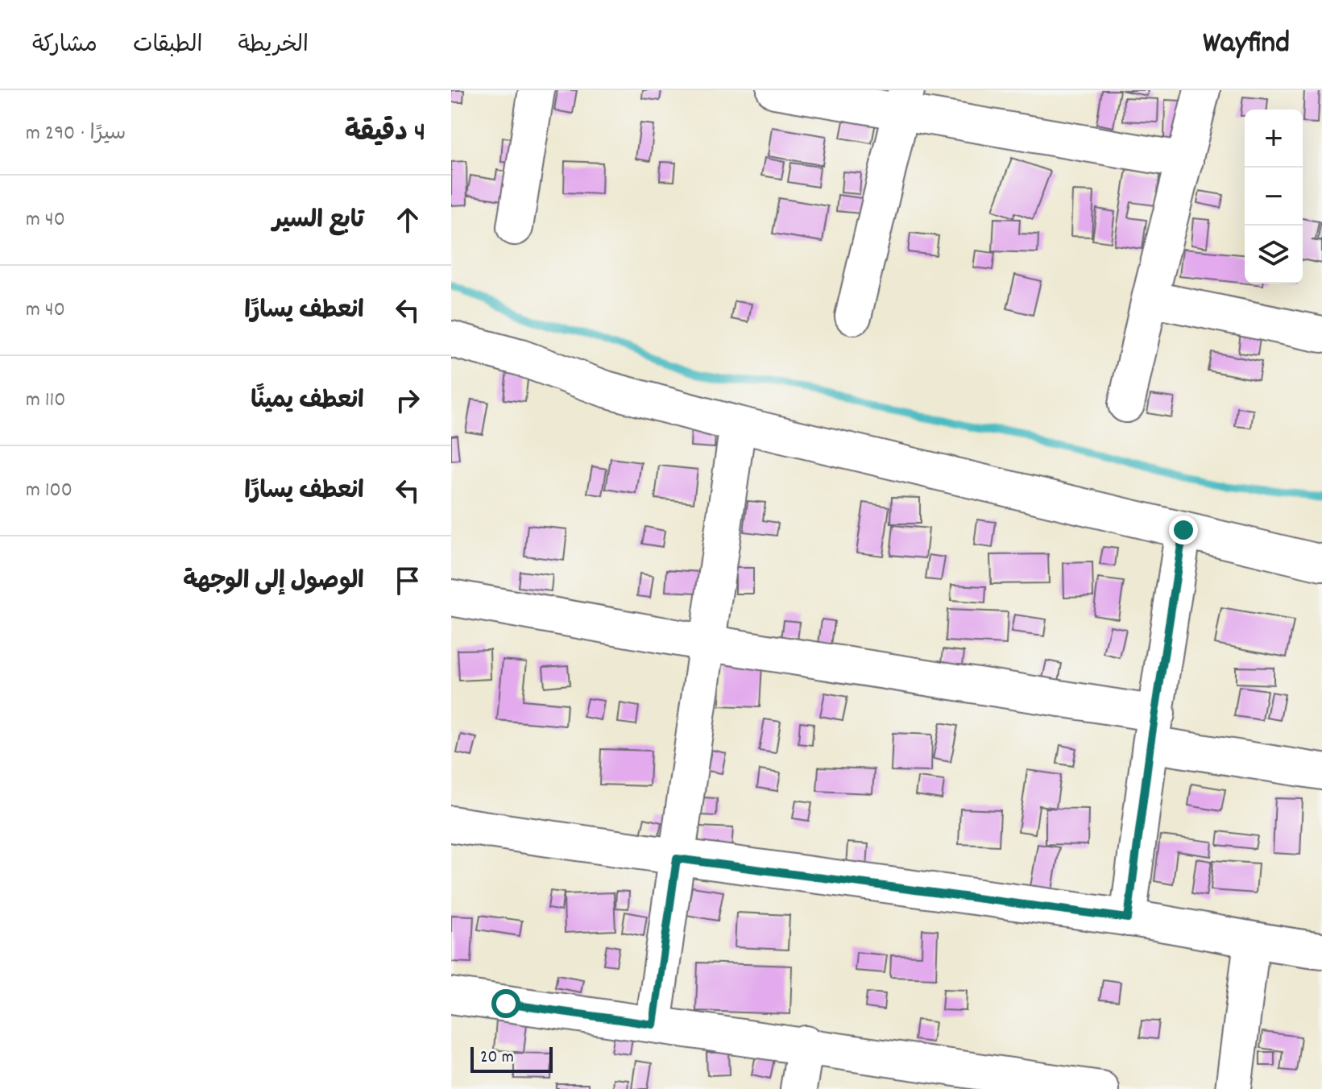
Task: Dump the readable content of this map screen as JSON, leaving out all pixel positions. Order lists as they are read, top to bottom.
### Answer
{
  "scale_bar": "20 m",
  "page": {
    "header": "Wayfind",
    "nav": ["الخريطة", "الطبقات", "مشاركة"],
    "heading": ["4 دقيقة", "سيرًا · 290 m"],
    "map_buttons": ["+", "−"],
    "list": [
      ["تابع السير", "40 m"],
      ["انعطف يسارًا", "40 m"],
      ["انعطف يمينًا", "110 m"],
      ["انعطف يسارًا", "100 m"],
      "الوصول إلى الوجهة"
    ],
    "scale": "20 m"
  }
}
